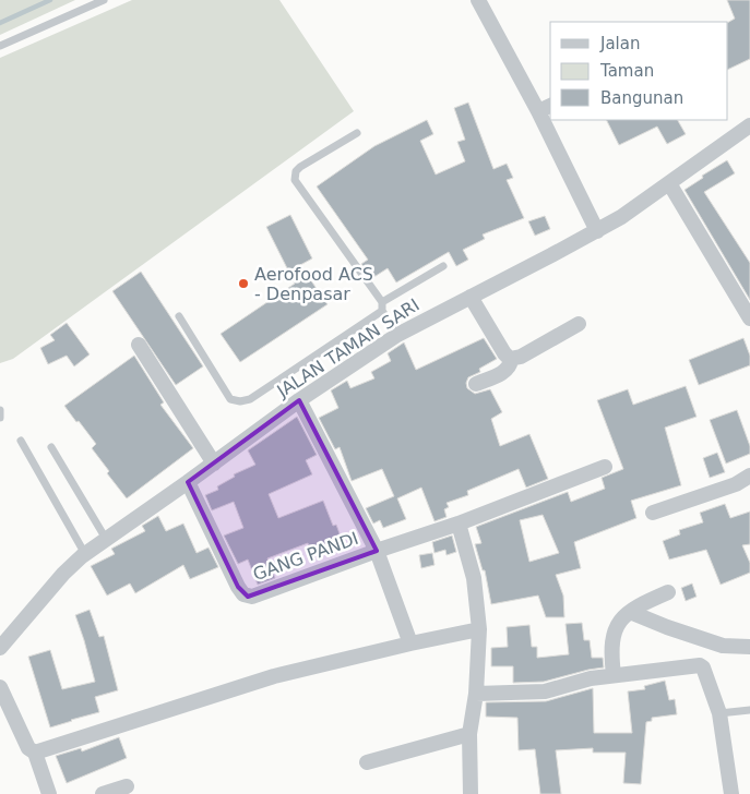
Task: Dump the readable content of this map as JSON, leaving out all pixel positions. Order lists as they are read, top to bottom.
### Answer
{
  "streets": {
    "street": ["JALAN TAMAN SARI", "GANG PANDI"]
  },
  "crossings": [
    ["JALAN TAMAN SARI", "GANG PANDI"]
  ],
  "places": ["Aerofood ACS - Denpasar"],
  "legend": ["Jalan", "Taman", "Bangunan"]
}
